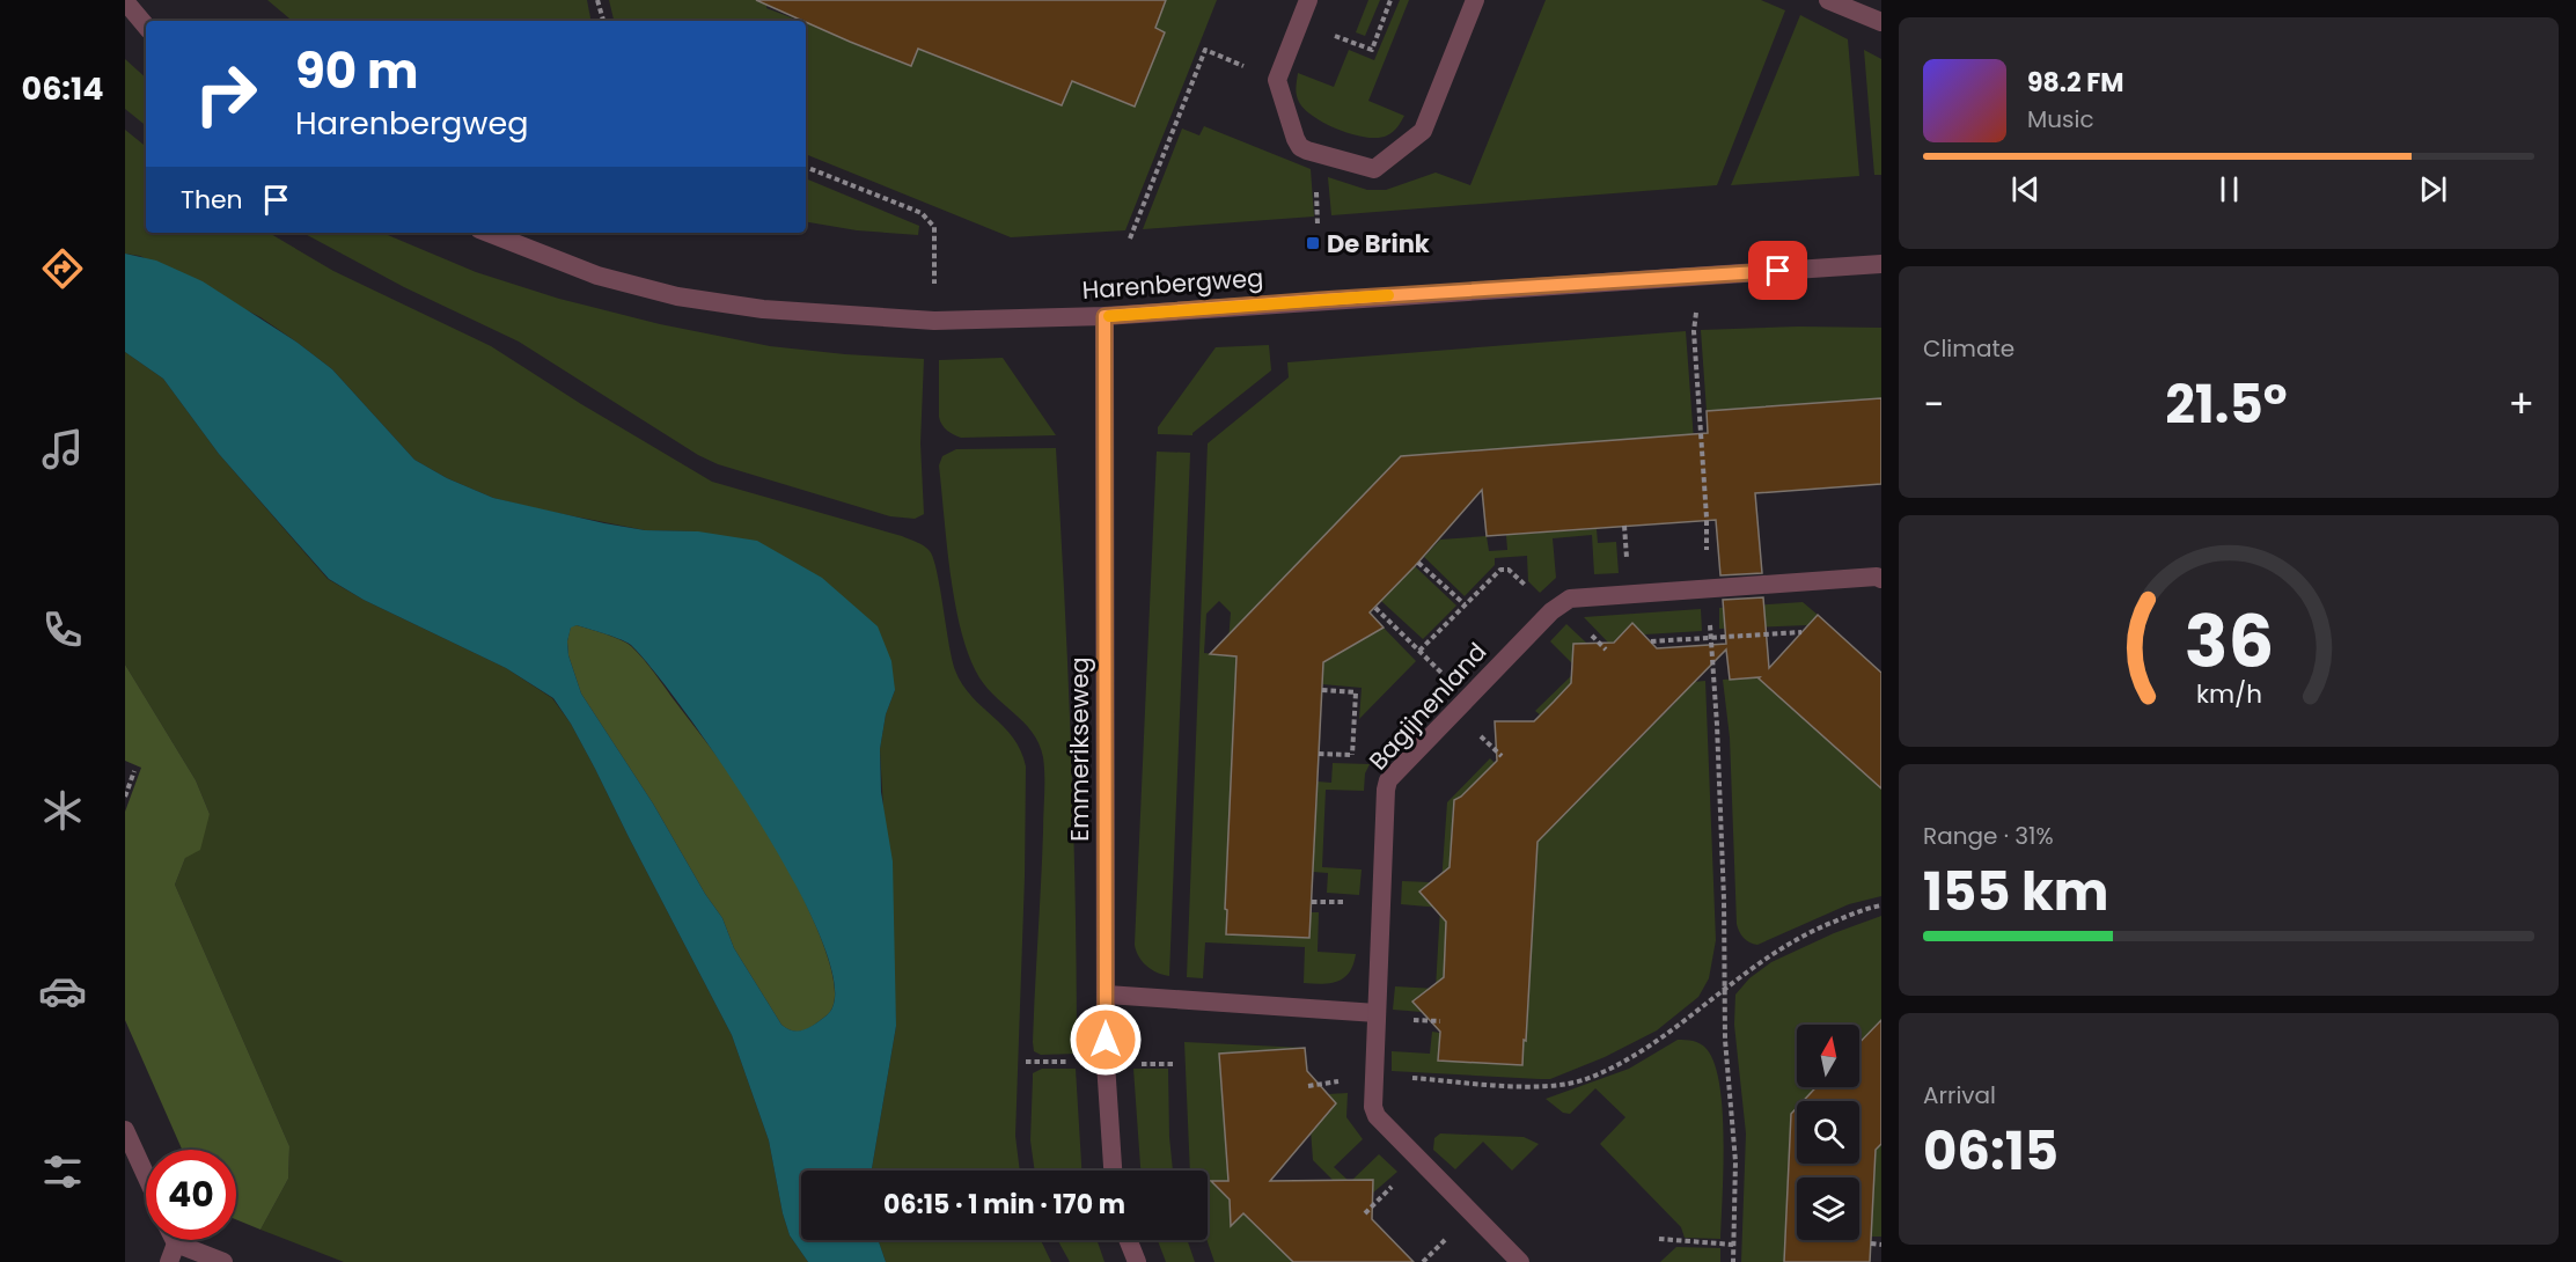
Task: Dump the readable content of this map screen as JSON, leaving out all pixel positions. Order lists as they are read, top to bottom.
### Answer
{
  "streets": {
    "street": ["Harenbergweg", "Bagijnenland", "Emmerikseweg"]
  },
  "crossings": [
    ["Harenbergweg", "Emmerikseweg"]
  ],
  "places": {
    "transit": ["De Brink"]
  },
  "north": "top",
  "page": {
    "tabs": "06:14",
    "turn": ["90 m", "Harenbergweg"],
    "song": ["98.2 FM", "Music"],
    "then": "Then",
    "tile": [
      "Climate",
      ["Range · 31%", "155 km"],
      ["Arrival", "06:15"]
    ],
    "heat": ["−", "21.5°", "+"],
    "limit": "40",
    "trip": "06:15 · 1 min · 170 m",
    "gauge": ["36", "km/h"]
  }
}
